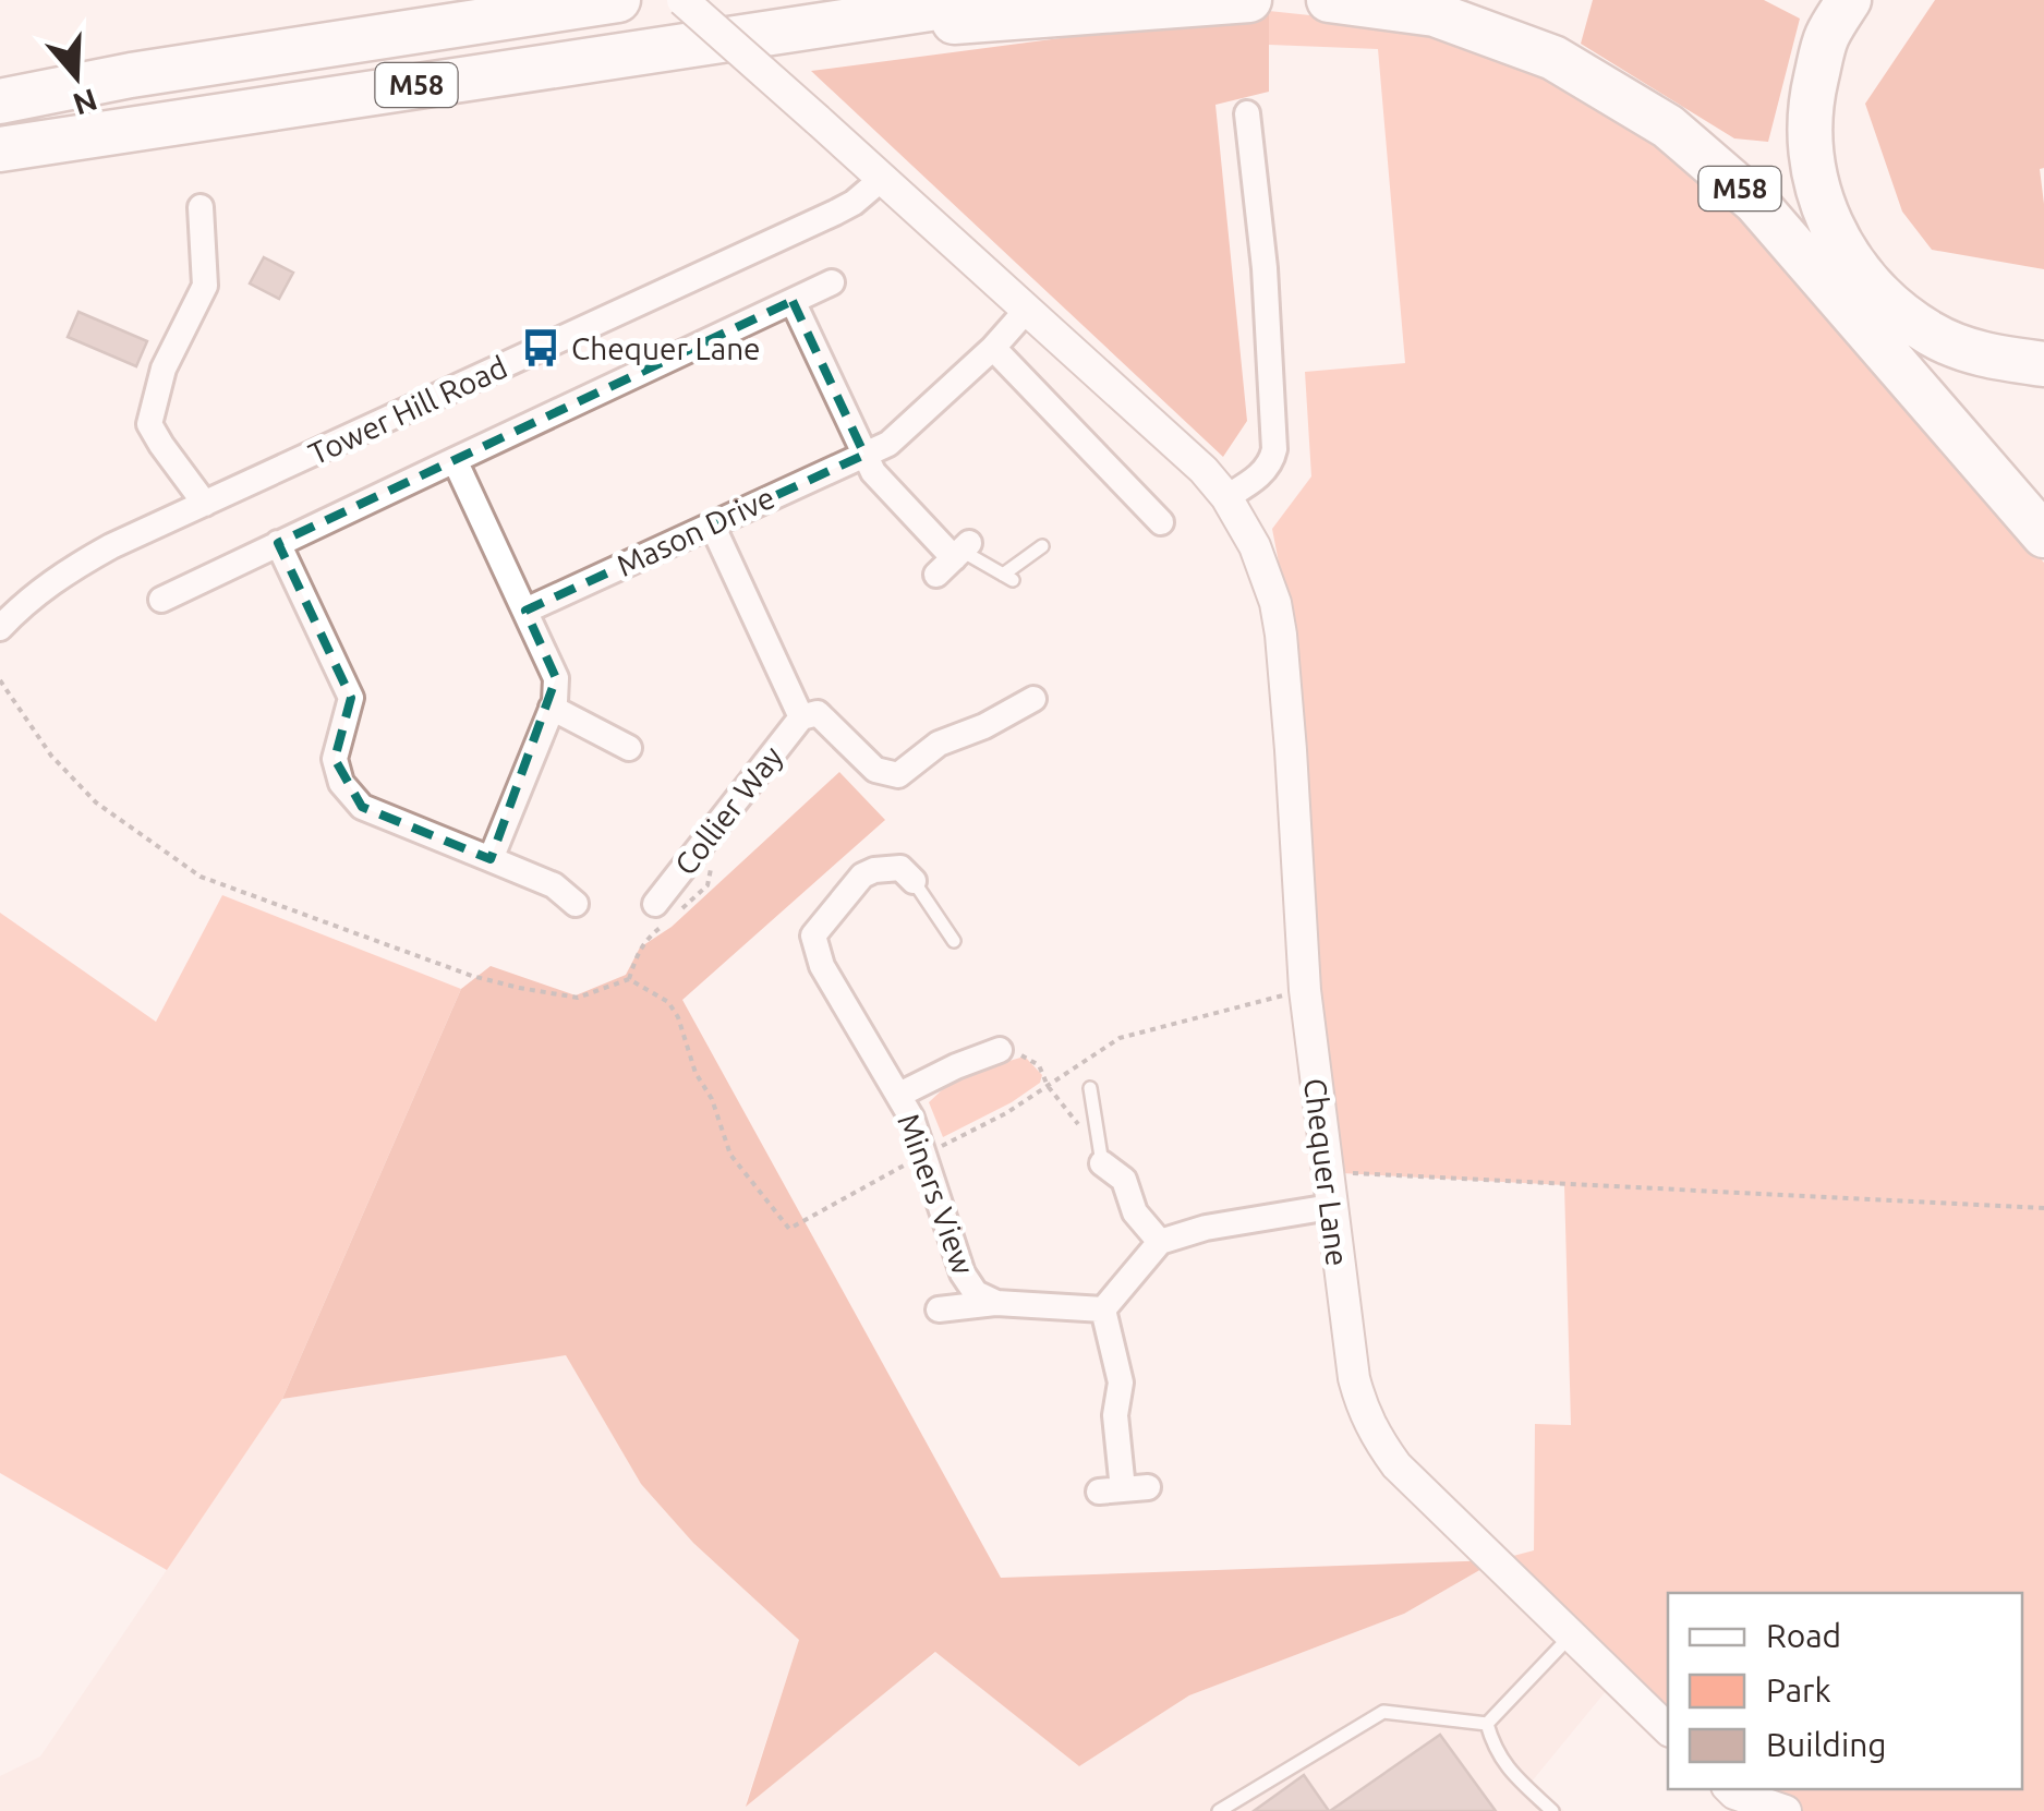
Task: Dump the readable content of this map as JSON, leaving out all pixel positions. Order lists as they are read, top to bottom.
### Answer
{
  "streets": {
    "highway": ["M58"],
    "street": [
      "Tower Hill Road",
      "Mason Drive",
      "Collier Way",
      "Chequer Lane",
      "Miners View"
    ]
  },
  "crossings": [
    ["Tower Hill Road", "Chequer Lane"],
    ["Mason Drive", "Collier Way"],
    ["Mason Drive", "Chequer Lane"]
  ],
  "places": {
    "bus stop": ["Chequer Lane"]
  },
  "legend": ["Road", "Park", "Building"],
  "north": "bottom"
}
